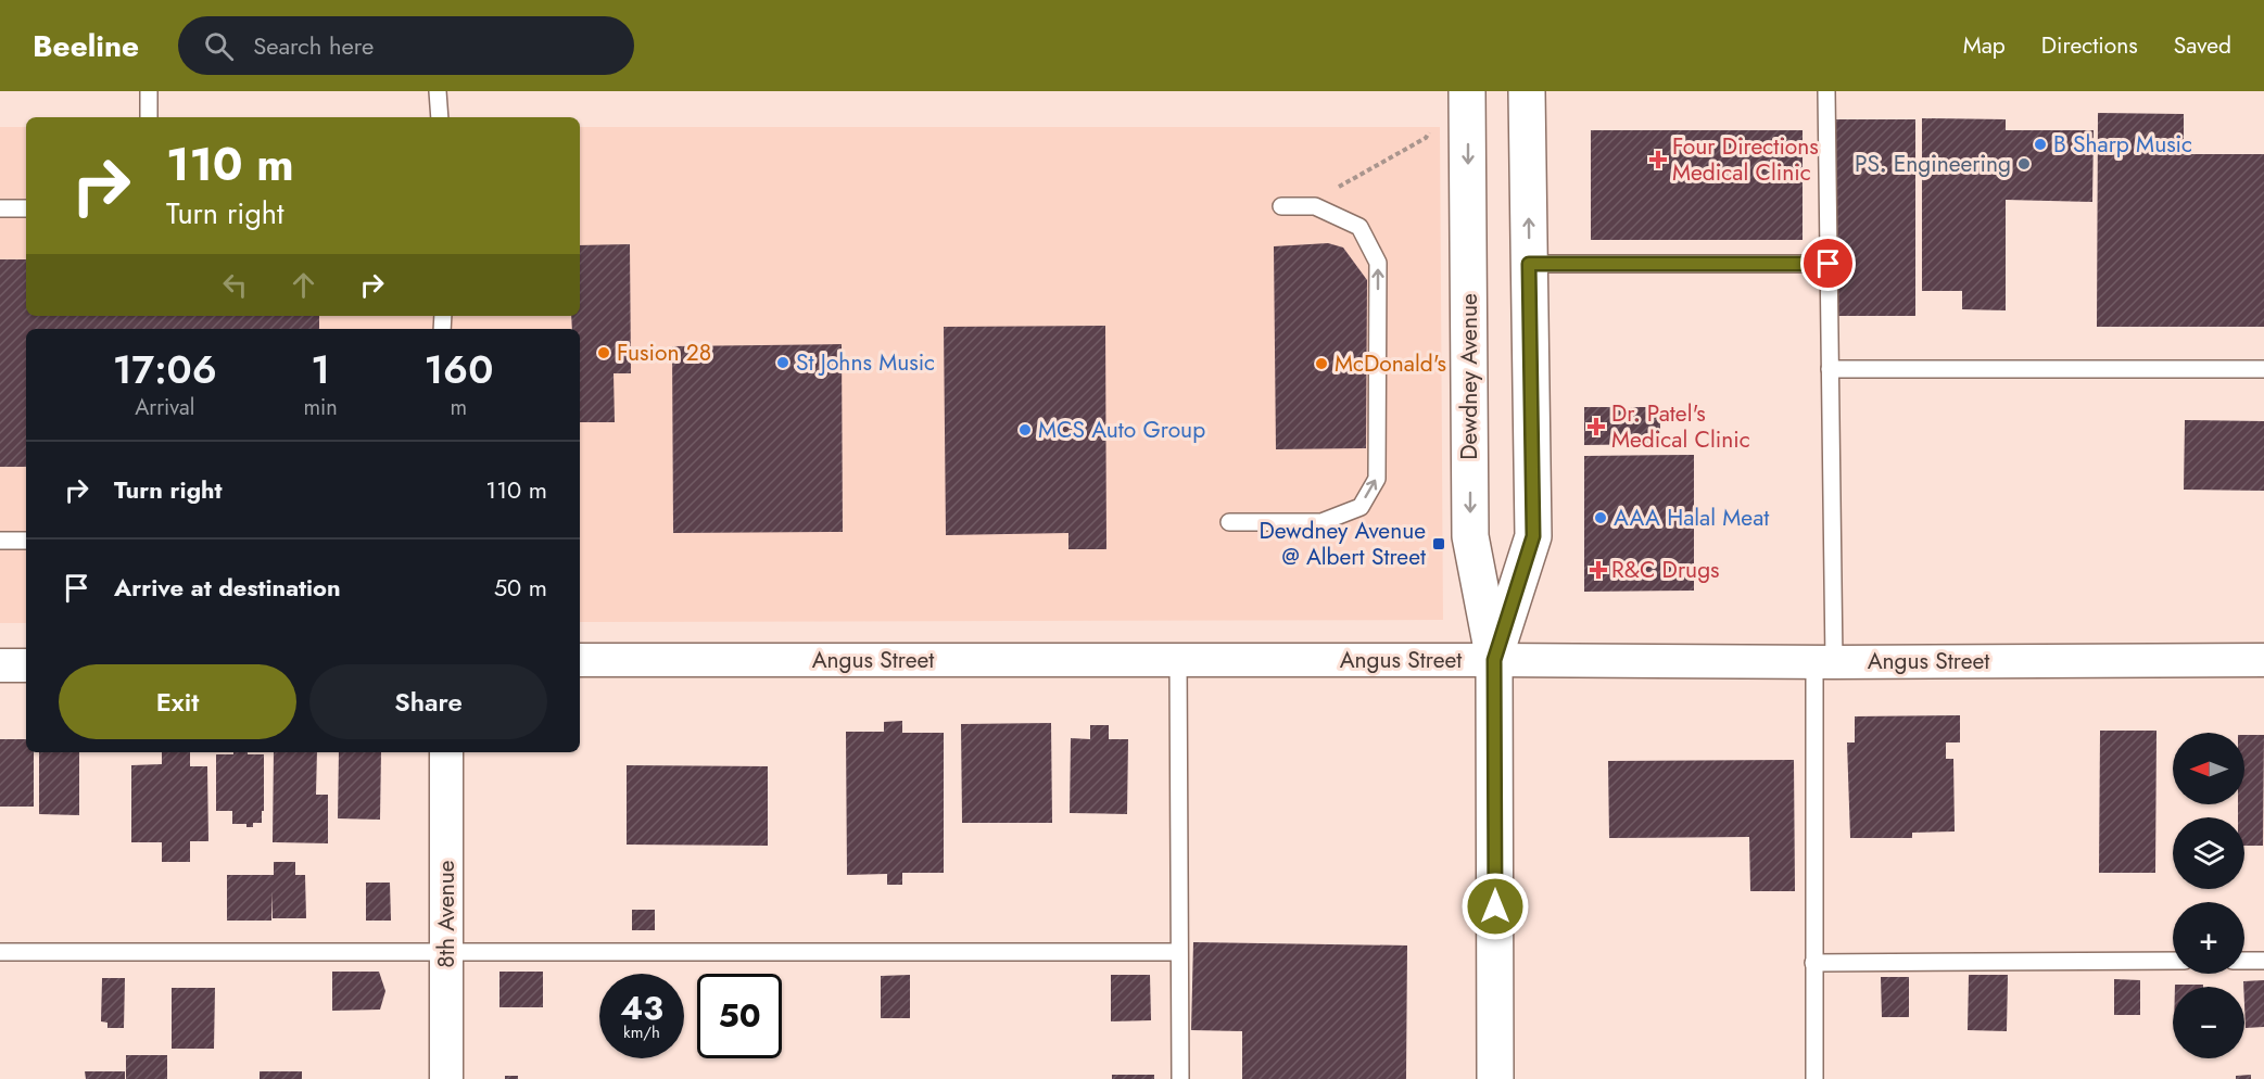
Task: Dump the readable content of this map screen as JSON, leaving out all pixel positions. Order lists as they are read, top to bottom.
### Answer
{
  "streets": {
    "main road": ["Dewdney Avenue"],
    "street": ["Angus Street", "8th Avenue"]
  },
  "crossings": [
    ["Dewdney Avenue", "Angus Street"]
  ],
  "places": {
    "other": [
      "B Sharp Music",
      "PS. Engineering",
      "Fusion 28",
      "St Johns Music",
      "McDonald's",
      "MCS Auto Group",
      "AAA Halal Meat"
    ],
    "health": ["Four Directions Medical Clinic", "Dr. Patel's Medical Clinic", "R&C Drugs"],
    "transit": ["Dewdney Avenue @ Albert Street"]
  },
  "north": "left",
  "page": {
    "header": "Beeline",
    "search": "Search here",
    "nav": ["Map", "Directions", "Saved"],
    "turn": ["110 m", "Turn right"],
    "eta": [
      "17:06",
      "Arrival",
      "1",
      "min",
      "160",
      "m"
    ],
    "list": [
      {
        "name": "Turn right",
        "value": "110 m"
      },
      {
        "name": "Arrive at destination",
        "value": "50 m"
      }
    ],
    "buttons": ["Exit", "Share"],
    "map_buttons": ["+", "−"],
    "speed": "43 km/h",
    "limit": "50"
  }
}
